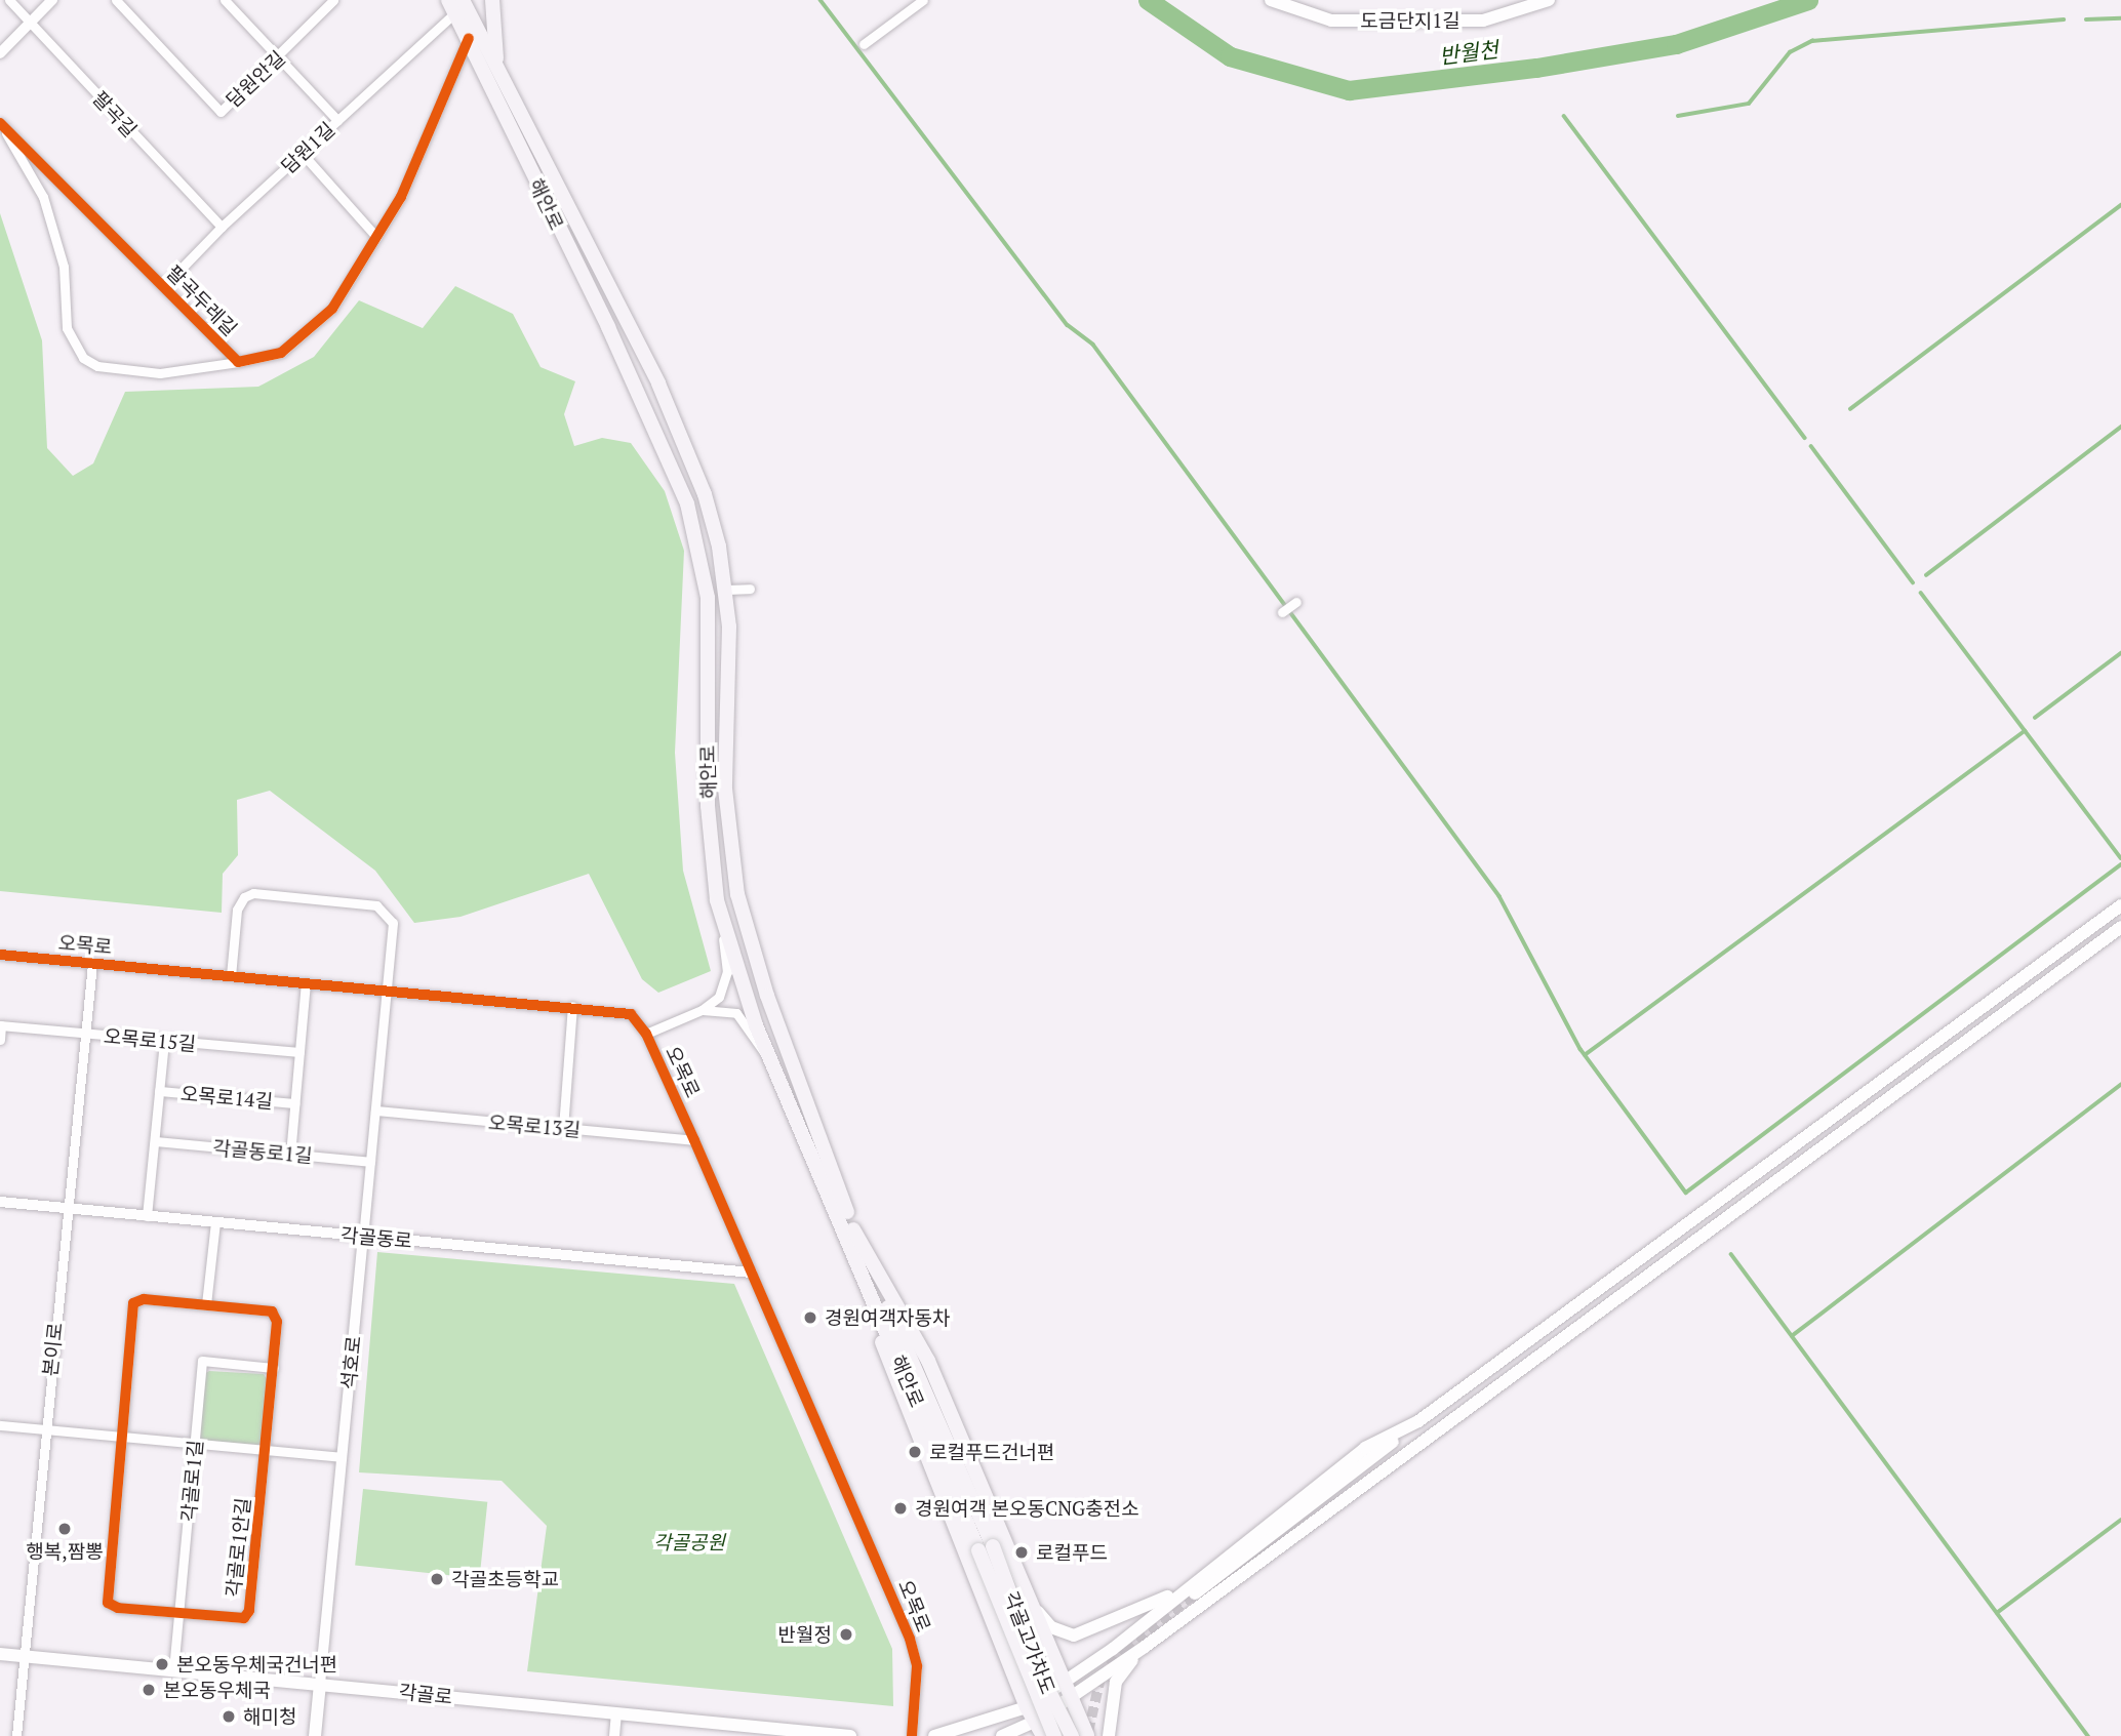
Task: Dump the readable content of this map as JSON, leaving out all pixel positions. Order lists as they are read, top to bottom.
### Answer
{
  "streets": {
    "main road": [
      "도금단지1길",
      "해안로",
      "석호로",
      "각골고가차도",
      "각골로"
    ],
    "street": [
      "담원안길",
      "팔곡길",
      "담원1길",
      "팔곡두레길",
      "오목로",
      "오목로15길",
      "오목로14길",
      "오목로13길",
      "각골동로1길",
      "각골동로",
      "본이로",
      "각골로1길",
      "각골로1안길"
    ]
  },
  "crossings": [
    ["팔곡길", "담원1길"],
    ["담원1길", "해안로"],
    ["담원1길", "팔곡두레길"],
    ["해안로", "팔곡두레길"],
    ["해안로", "각골고가차도"],
    ["오목로", "오목로14길"],
    ["오목로", "오목로13길"],
    ["오목로", "각골동로"],
    ["오목로", "본이로"],
    ["오목로", "석호로"],
    ["오목로15길", "오목로14길"],
    ["오목로15길", "본이로"],
    ["오목로14길", "각골동로1길"],
    ["오목로13길", "석호로"],
    ["각골동로1길", "석호로"],
    ["각골동로", "본이로"],
    ["각골동로", "석호로"],
    ["본이로", "각골로"],
    ["석호로", "각골로"],
    ["각골로1길", "각골로1안길"],
    ["각골로1길", "각골로"]
  ],
  "water": ["반월천"],
  "parks": ["각골공원"],
  "places": [
    "경원여객자동차",
    "로컬푸드건너편",
    "경원여객 본오동CNG충전소",
    "행복,짬뽕",
    "로컬푸드",
    "각골초등학교",
    "반월정",
    "본오동우체국건너편",
    "본오동우체국",
    "해미청"
  ]
}
